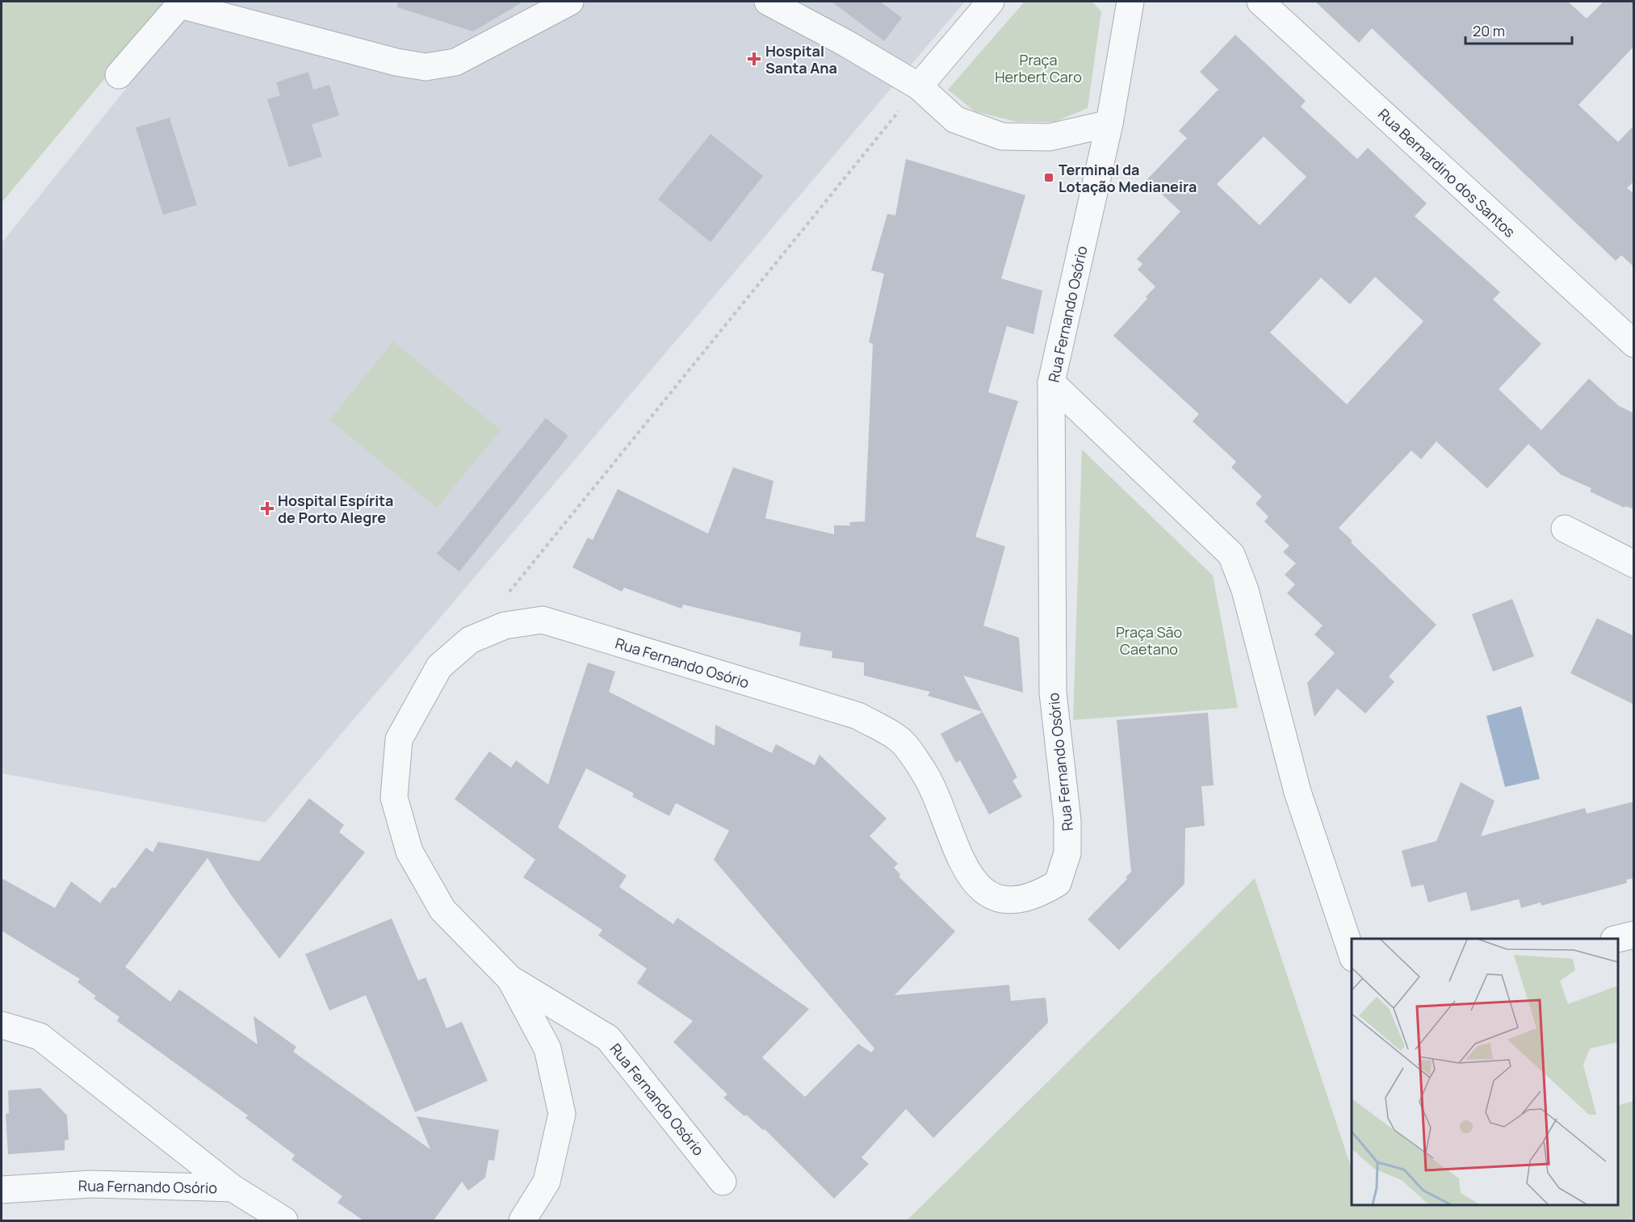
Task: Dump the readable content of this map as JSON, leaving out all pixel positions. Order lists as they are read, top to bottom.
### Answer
{
  "streets": {
    "street": ["Rua Bernardino dos Santos", "Rua Fernando Osório"]
  },
  "parks": ["Praça Herbert Caro", "Praça São Caetano"],
  "places": {
    "health": ["Hospital Santa Ana", "Hospital Espírita de Porto Alegre"],
    "transit": ["Terminal da Lotação Medianeira"]
  },
  "scale_bar": "20 m"
}
